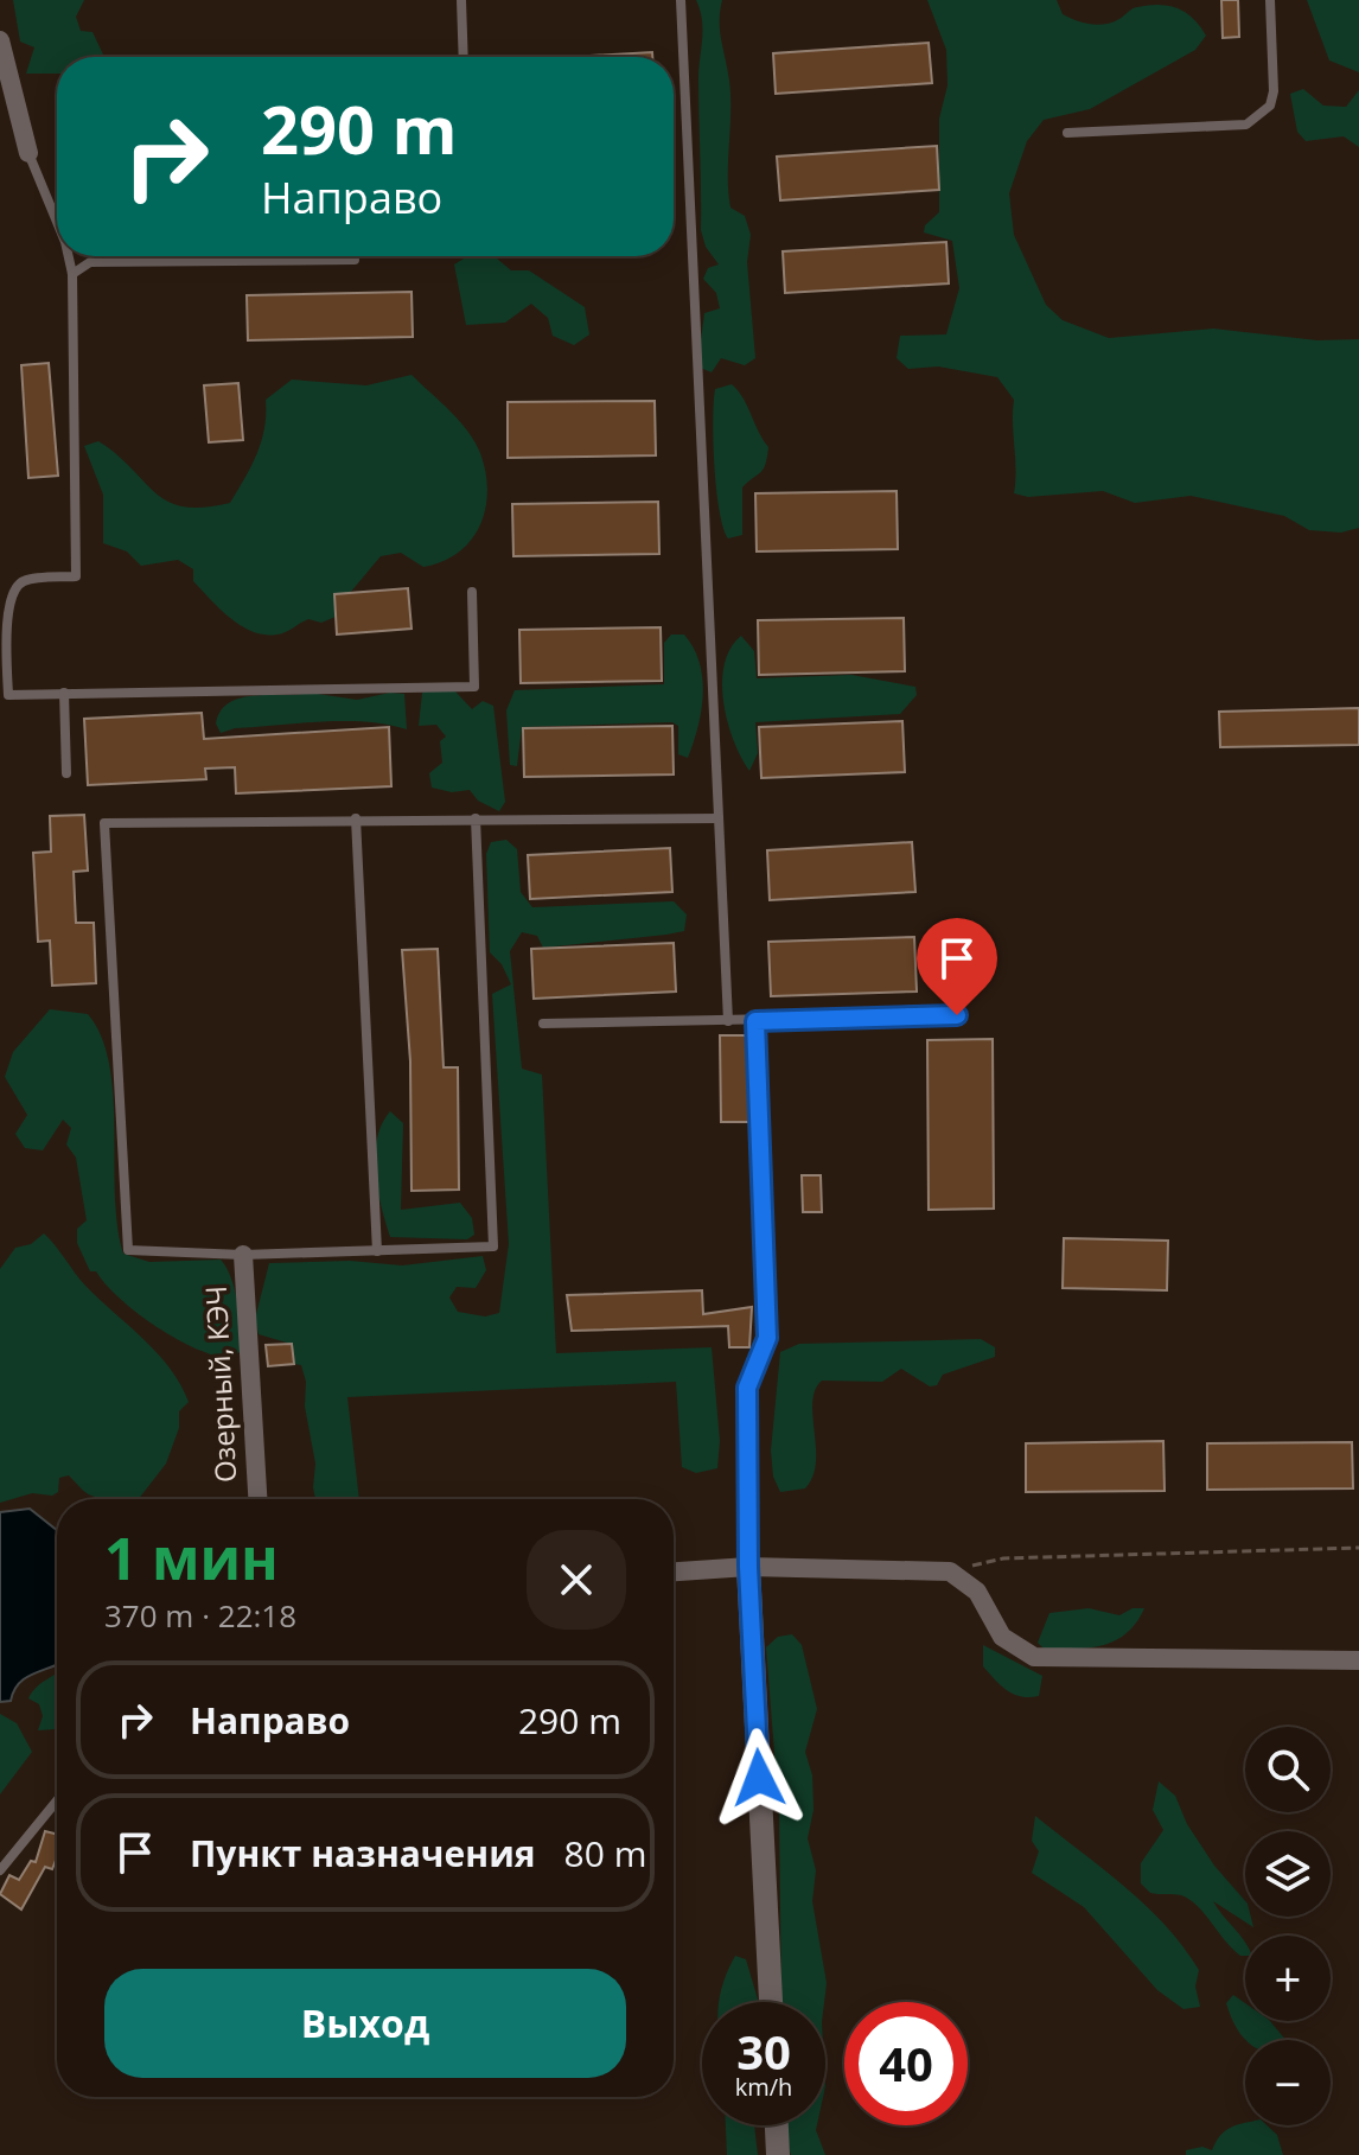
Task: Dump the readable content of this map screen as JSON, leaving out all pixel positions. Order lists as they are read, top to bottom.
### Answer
{
  "streets": {
    "street": ["Озерный, КЭЧ"]
  },
  "page": {
    "turn": ["290 m", "Направо"],
    "heading": ["1 мин", "370 m · 22:18"],
    "list": [
      {
        "name": "Направо",
        "value": "290 m"
      },
      {
        "name": "Пункт назначения",
        "value": "80 m"
      }
    ],
    "map_buttons": ["+", "−"],
    "buttons": "Выход",
    "speed": "30 km/h",
    "limit": "40"
  }
}
